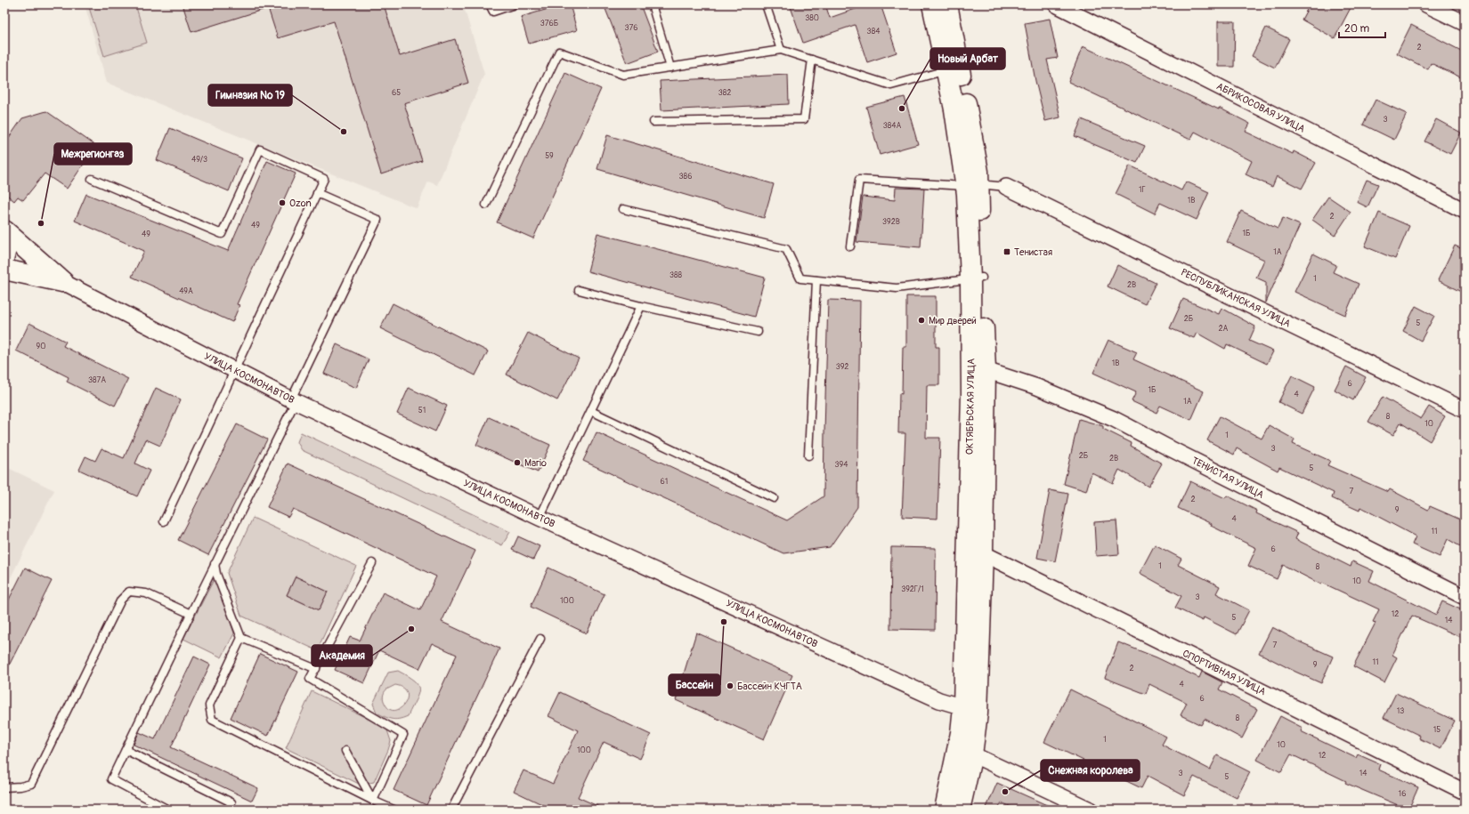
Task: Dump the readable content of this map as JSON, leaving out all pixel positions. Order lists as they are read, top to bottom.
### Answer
{
  "streets": {
    "main road": ["УЛИЦА КОСМОНАВТОВ", "ОКТЯБРЬСКАЯ УЛИЦА"],
    "street": [
      "АБРИКОСОВАЯ УЛИЦА",
      "РЕСПУБЛИКАНСКАЯ УЛИЦА",
      "ТЕНИСТАЯ УЛИЦА",
      "СПОРТИВНАЯ УЛИЦА"
    ]
  },
  "crossings": [
    ["УЛИЦА КОСМОНАВТОВ", "ОКТЯБРЬСКАЯ УЛИЦА"],
    ["ОКТЯБРЬСКАЯ УЛИЦА", "ТЕНИСТАЯ УЛИЦА"],
    ["ОКТЯБРЬСКАЯ УЛИЦА", "СПОРТИВНАЯ УЛИЦА"]
  ],
  "places": {
    "other": [
      "Новый Арбат",
      "Гимназия № 19",
      "Ozon",
      "Межрегионгаз",
      "Мир дверей",
      "Mario",
      "Бассейн",
      "Академия",
      "Бассейн КЧГТА",
      "Снежная королева"
    ],
    "transit": ["Тенистая"]
  },
  "house_numbers": [
    "380",
    "376Б",
    "376",
    "384",
    "2",
    "65",
    "382",
    "3",
    "384А",
    "59",
    "49/3",
    "386",
    "1Г",
    "1В",
    "2",
    "392В",
    "49",
    "1Б",
    "49",
    "1А",
    "388",
    "1",
    "2В",
    "49А",
    "2Б",
    "5",
    "2А",
    "90",
    "1В",
    "392",
    "387А",
    "6",
    "1Б",
    "4",
    "1А",
    "51",
    "8",
    "10",
    "1",
    "3",
    "2Б",
    "2В",
    "394",
    "5",
    "61",
    "7",
    "2",
    "9",
    "4",
    "11",
    "6",
    "1",
    "8",
    "10",
    "392Г/1",
    "3",
    "100",
    "12",
    "5",
    "14",
    "7",
    "11",
    "9",
    "2",
    "4",
    "6",
    "13",
    "8",
    "15",
    "1",
    "10",
    "100",
    "12",
    "3",
    "14",
    "5",
    "16"
  ],
  "scale_bar": "20 m"
}
